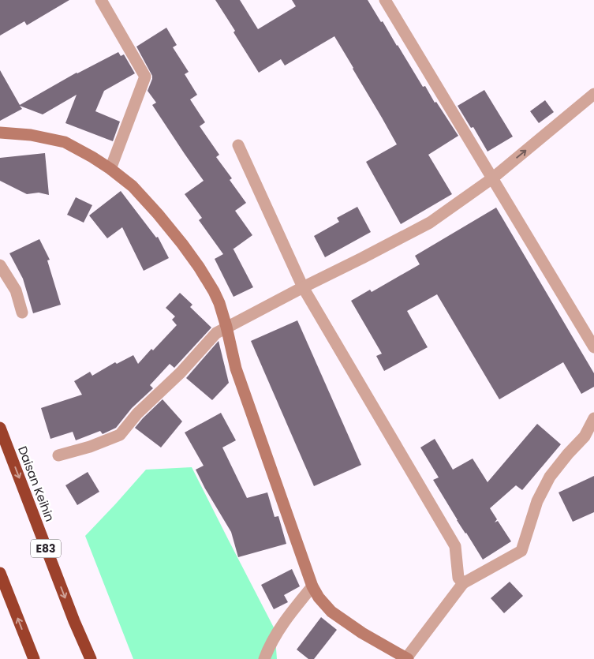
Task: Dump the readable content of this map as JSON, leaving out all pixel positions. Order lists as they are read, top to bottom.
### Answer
{
  "streets": {
    "highway": ["Daisan Keihin", "E83"]
  }
}
